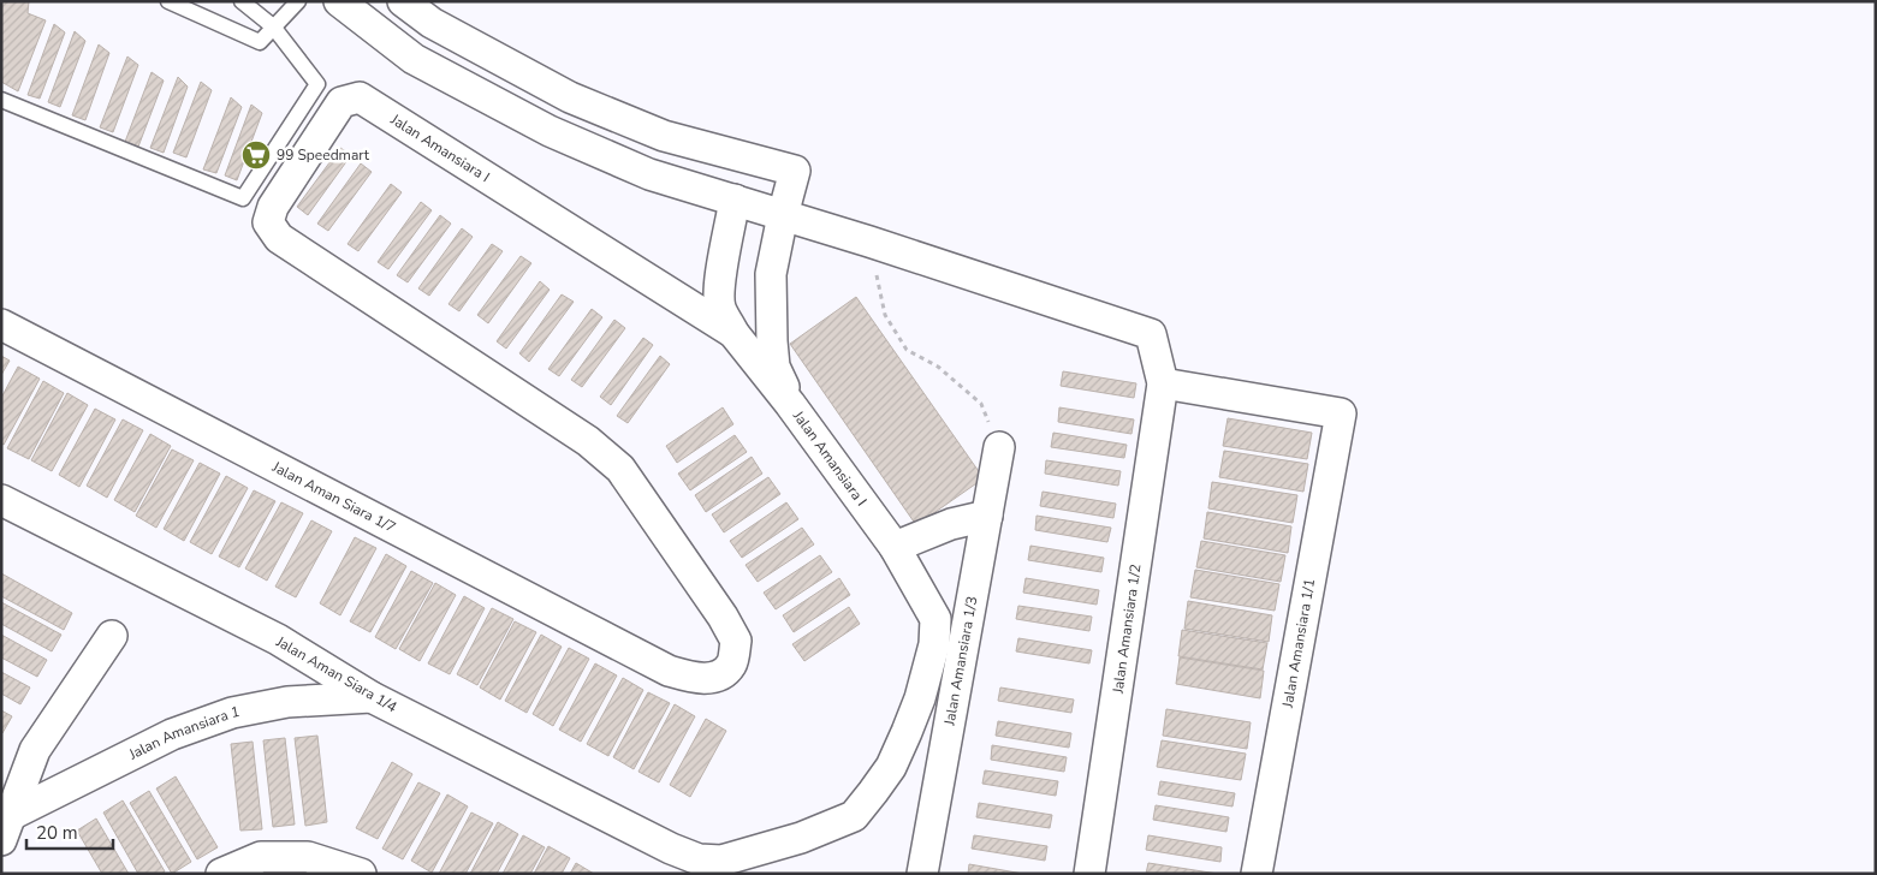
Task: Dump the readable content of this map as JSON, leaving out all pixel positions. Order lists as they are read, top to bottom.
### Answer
{
  "streets": {
    "street": [
      "Jalan Amansiara I",
      "Jalan Aman Siara 1/7",
      "Jalan Amansiara 1/2",
      "Jalan Amansiara 1/1",
      "Jalan Amansiara 1/3",
      "Jalan Aman Siara 1/4",
      "Jalan Amansiara 1"
    ]
  },
  "crossings": [
    ["Jalan Amansiara I", "Jalan Aman Siara 1/7"],
    ["Jalan Amansiara I", "Jalan Aman Siara 1/4"],
    ["Jalan Amansiara 1/2", "Jalan Amansiara 1/1"],
    ["Jalan Aman Siara 1/4", "Jalan Amansiara 1"]
  ],
  "places": {
    "supermarket": ["99 Speedmart"]
  },
  "scale_bar": "20 m"
}
